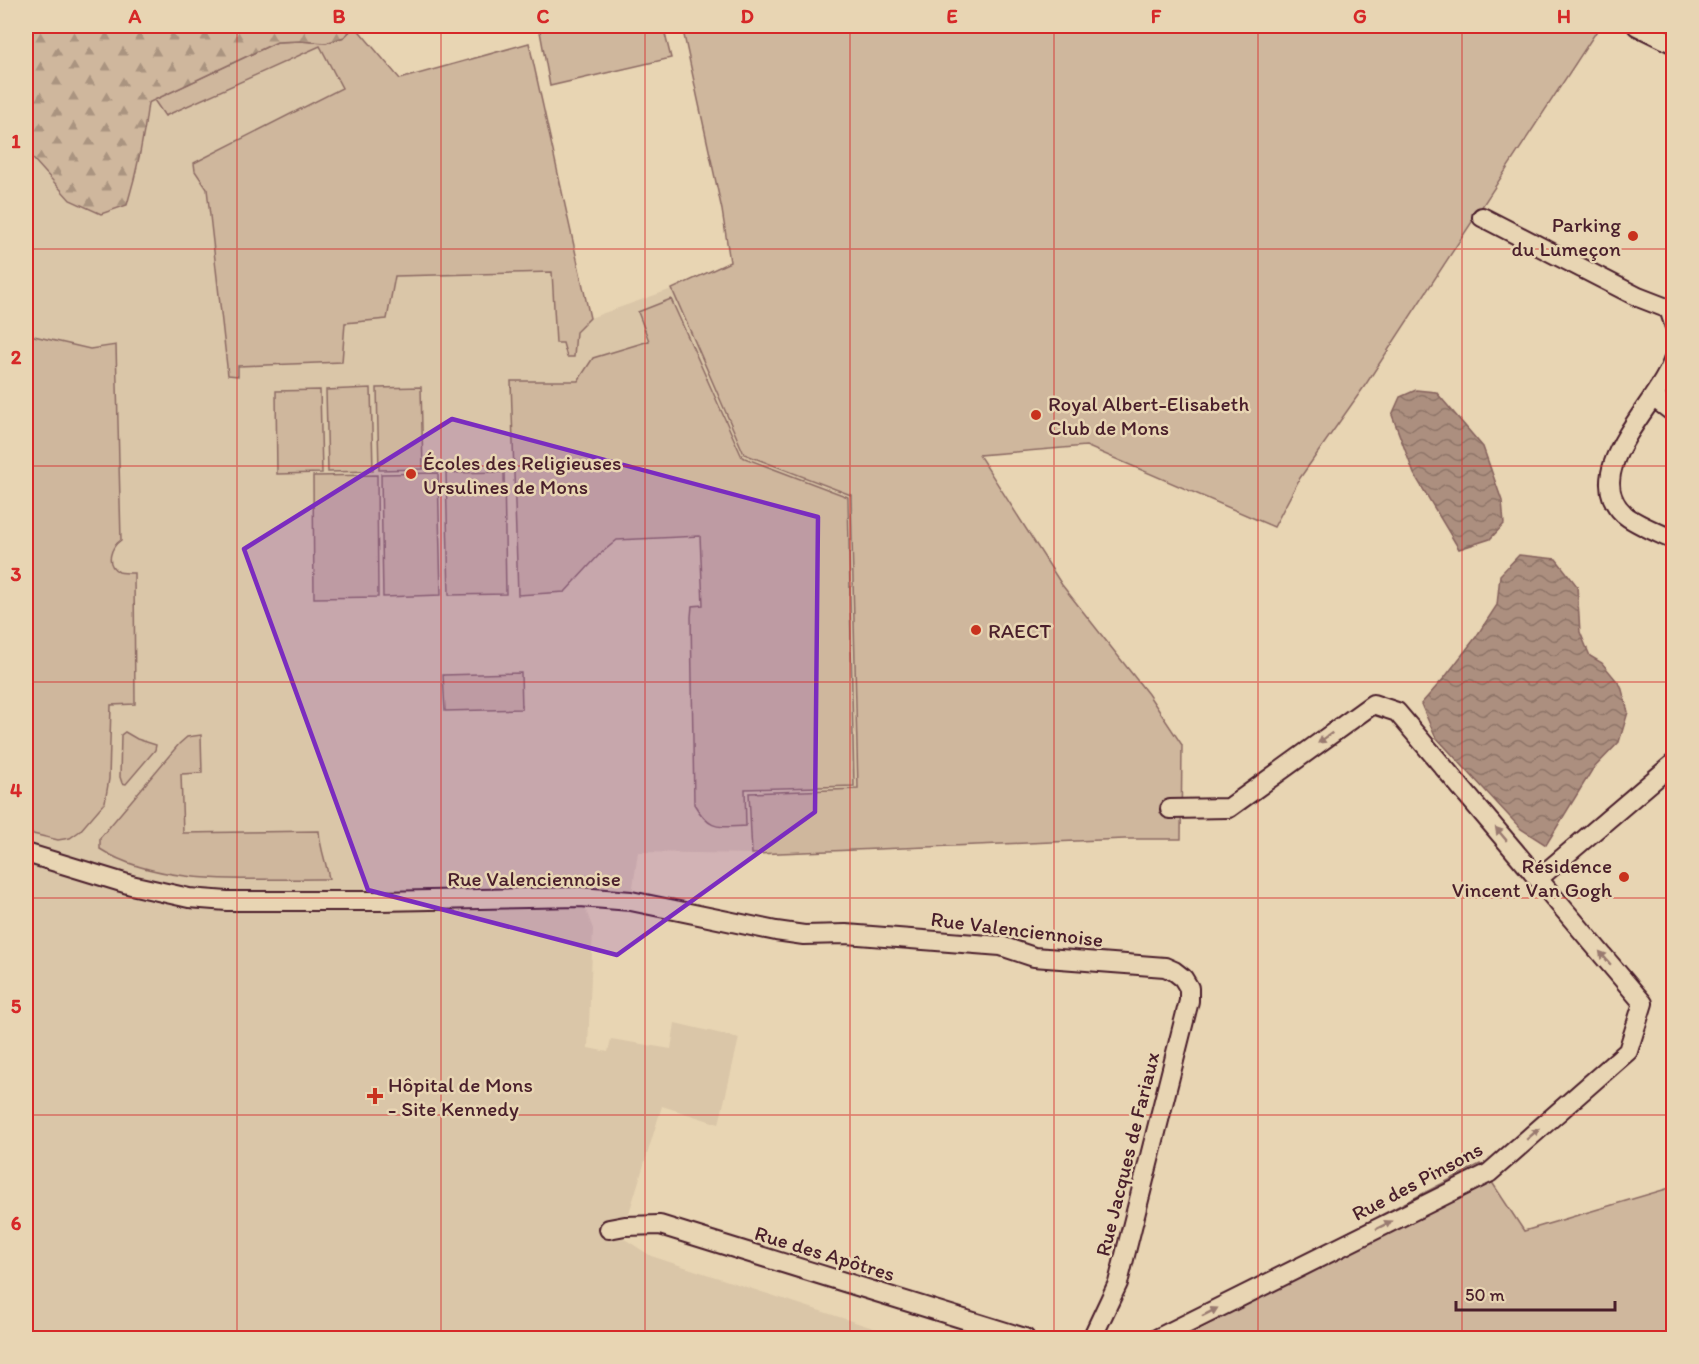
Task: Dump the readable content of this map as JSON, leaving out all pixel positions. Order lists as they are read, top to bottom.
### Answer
{
  "streets": {
    "street": [
      "Rue Valenciennoise",
      "Rue Jacques de Fariaux",
      "Rue des Pinsons",
      "Rue des Apôtres"
    ]
  },
  "crossings": [
    ["Rue Valenciennoise", "Rue Jacques de Fariaux"]
  ],
  "places": {
    "other": [
      "Parking du Lumeçon",
      "Royal Albert-Elisabeth Club de Mons",
      "Écoles des Religieuses Ursulines de Mons",
      "RAECT",
      "Résidence Vincent Van Gogh"
    ],
    "health": ["Hôpital de Mons - Site Kennedy"]
  },
  "scale_bar": "50 m",
  "grid": {
    "columns": [
      "A",
      "B",
      "C",
      "D",
      "E",
      "F",
      "G",
      "H"
    ],
    "rows": [
      "1",
      "2",
      "3",
      "4",
      "5",
      "6"
    ]
  }
}
